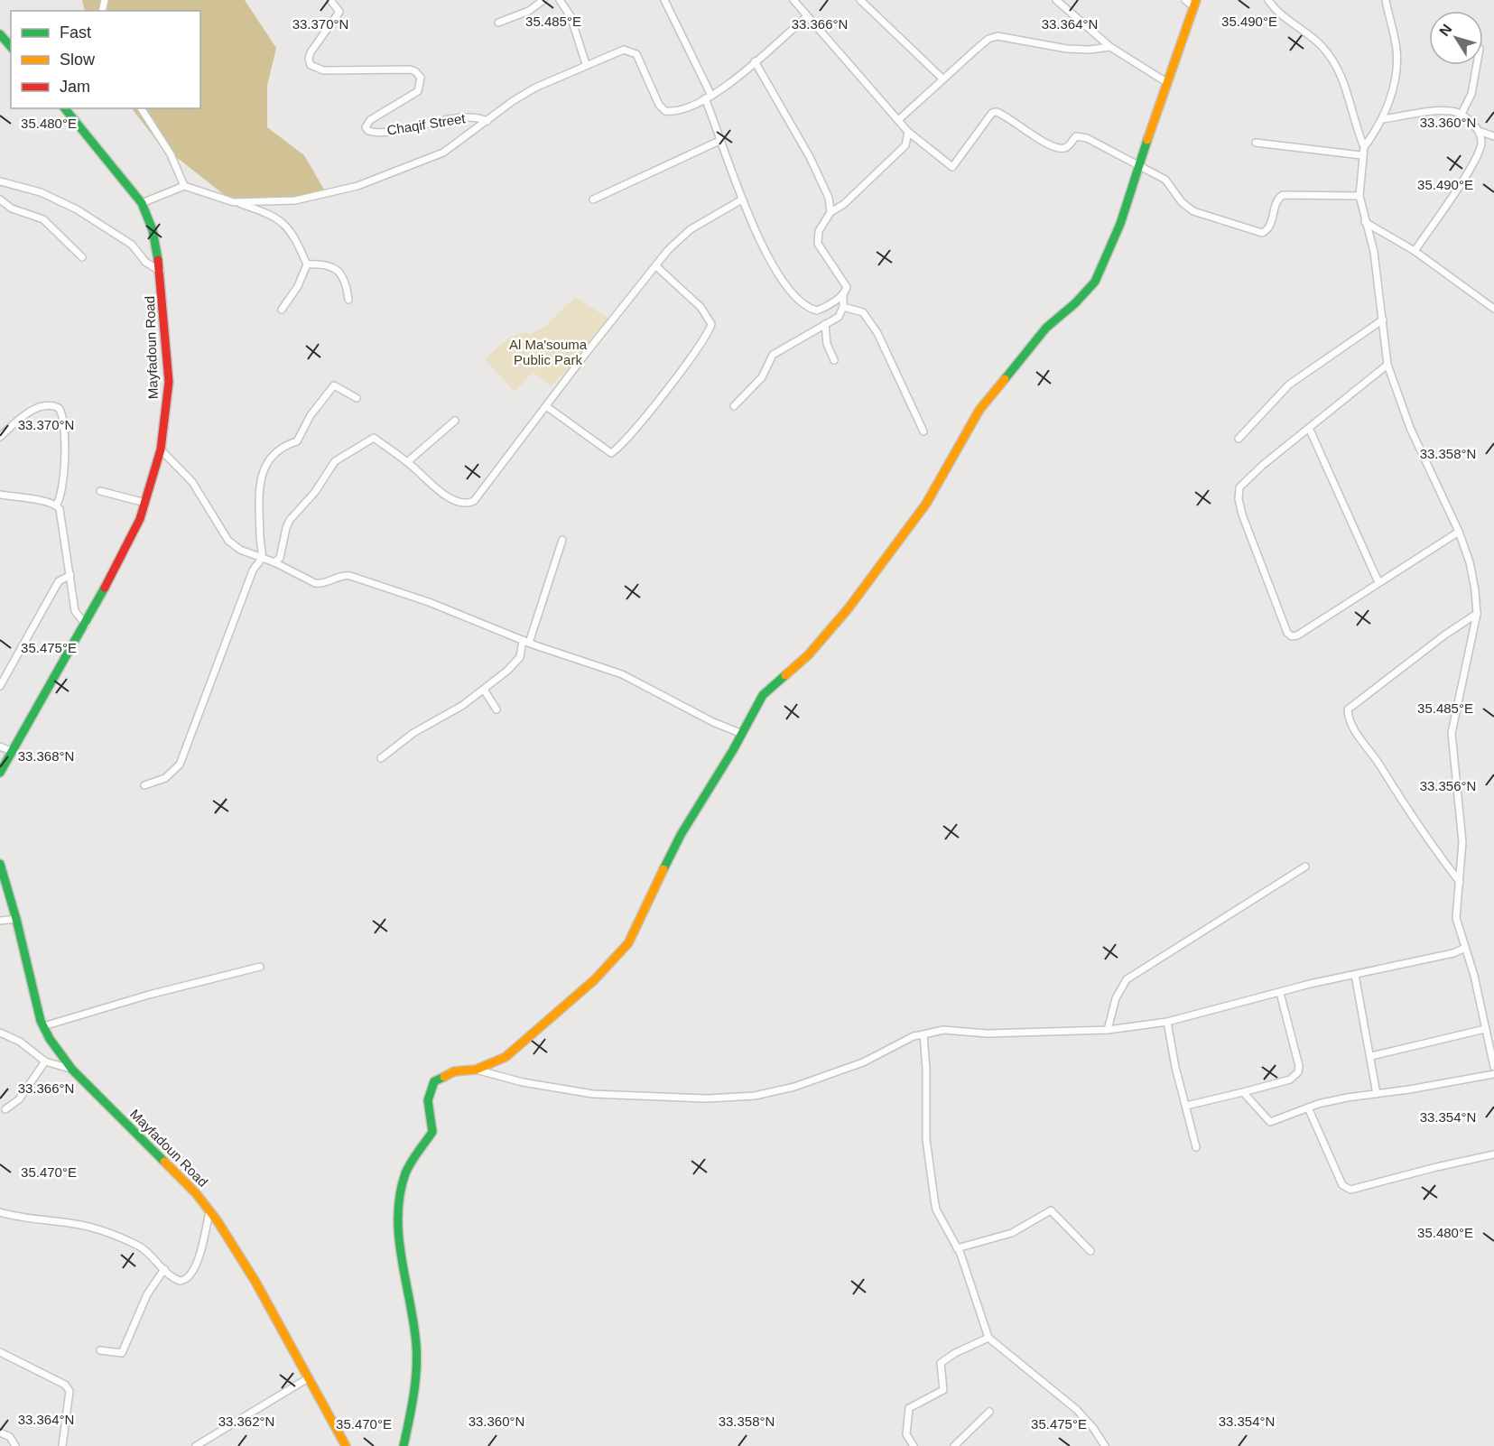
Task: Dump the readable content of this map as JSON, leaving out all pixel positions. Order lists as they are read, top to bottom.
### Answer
{
  "streets": {
    "street": ["Chaqif Street", "Mayfadoun Road"]
  },
  "parks": ["Al Ma'souma Public Park"],
  "legend": ["Fast", "Slow", "Jam"],
  "north": "top left",
  "coordinates": [
    "35.485°E",
    "35.490°E",
    "33.370°N",
    "33.366°N",
    "33.364°N",
    "33.360°N",
    "35.480°E",
    "33.358°N",
    "35.475°E",
    "33.368°N",
    "33.356°N",
    "33.354°N",
    "35.470°E",
    "33.362°N"
  ]
}
